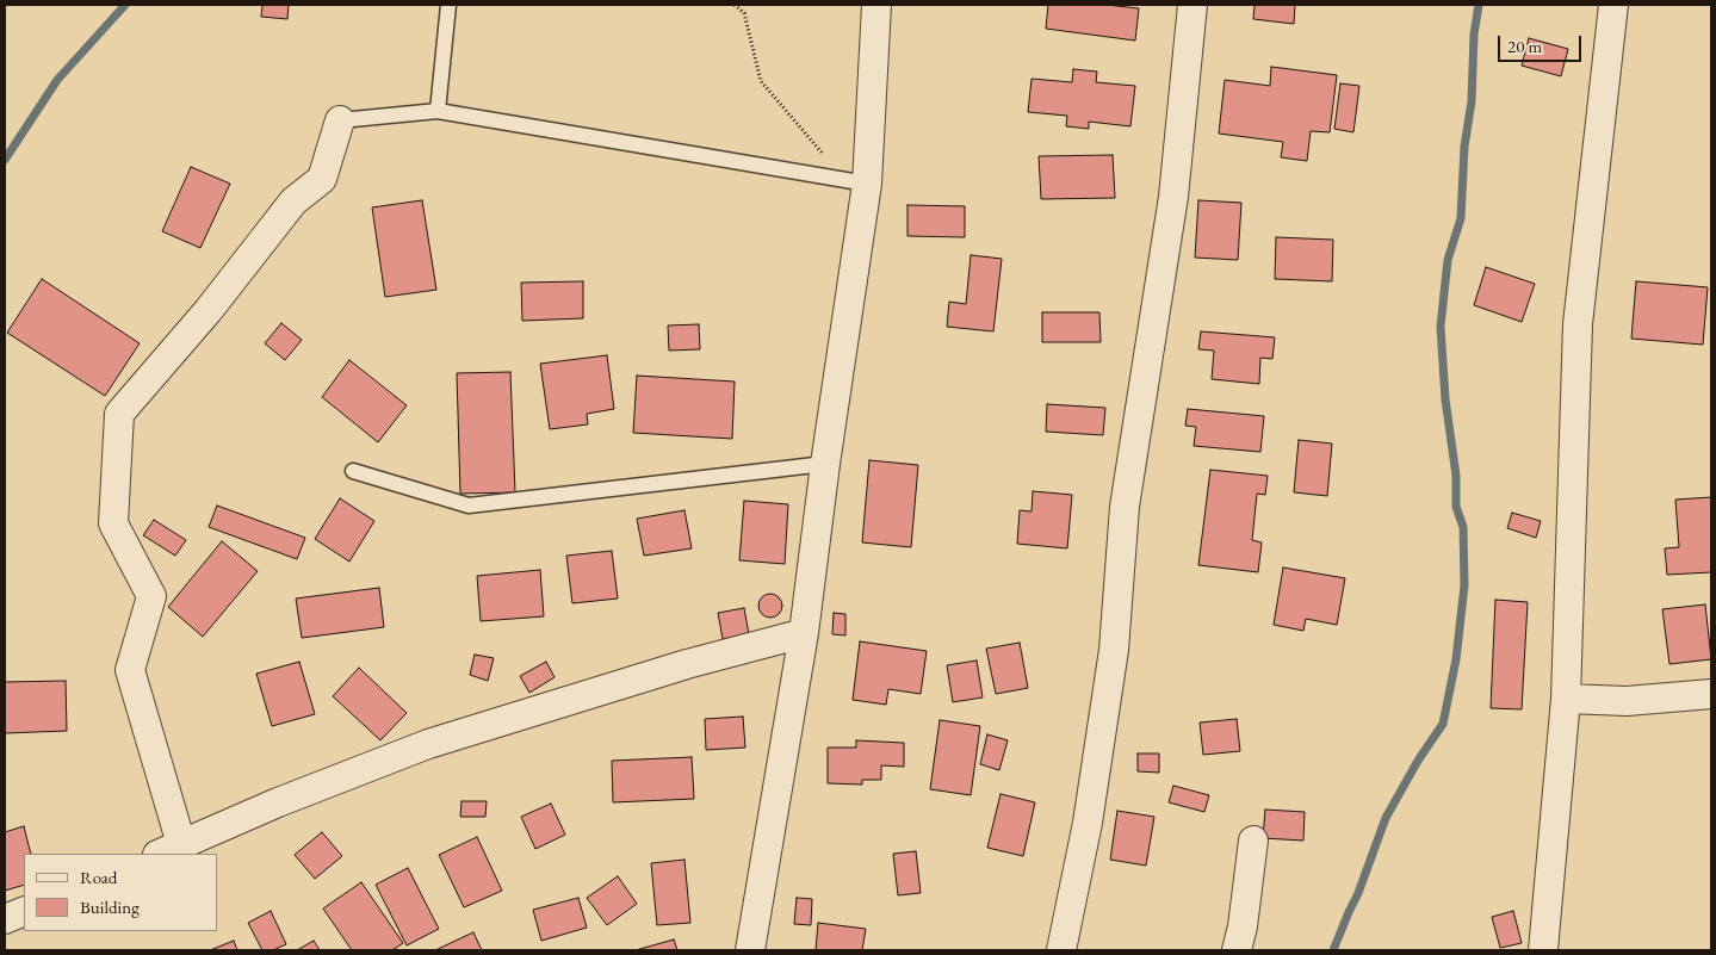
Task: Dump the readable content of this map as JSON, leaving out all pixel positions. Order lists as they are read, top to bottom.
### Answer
{
  "legend": ["Road", "Building"],
  "scale_bar": "20 m"
}
